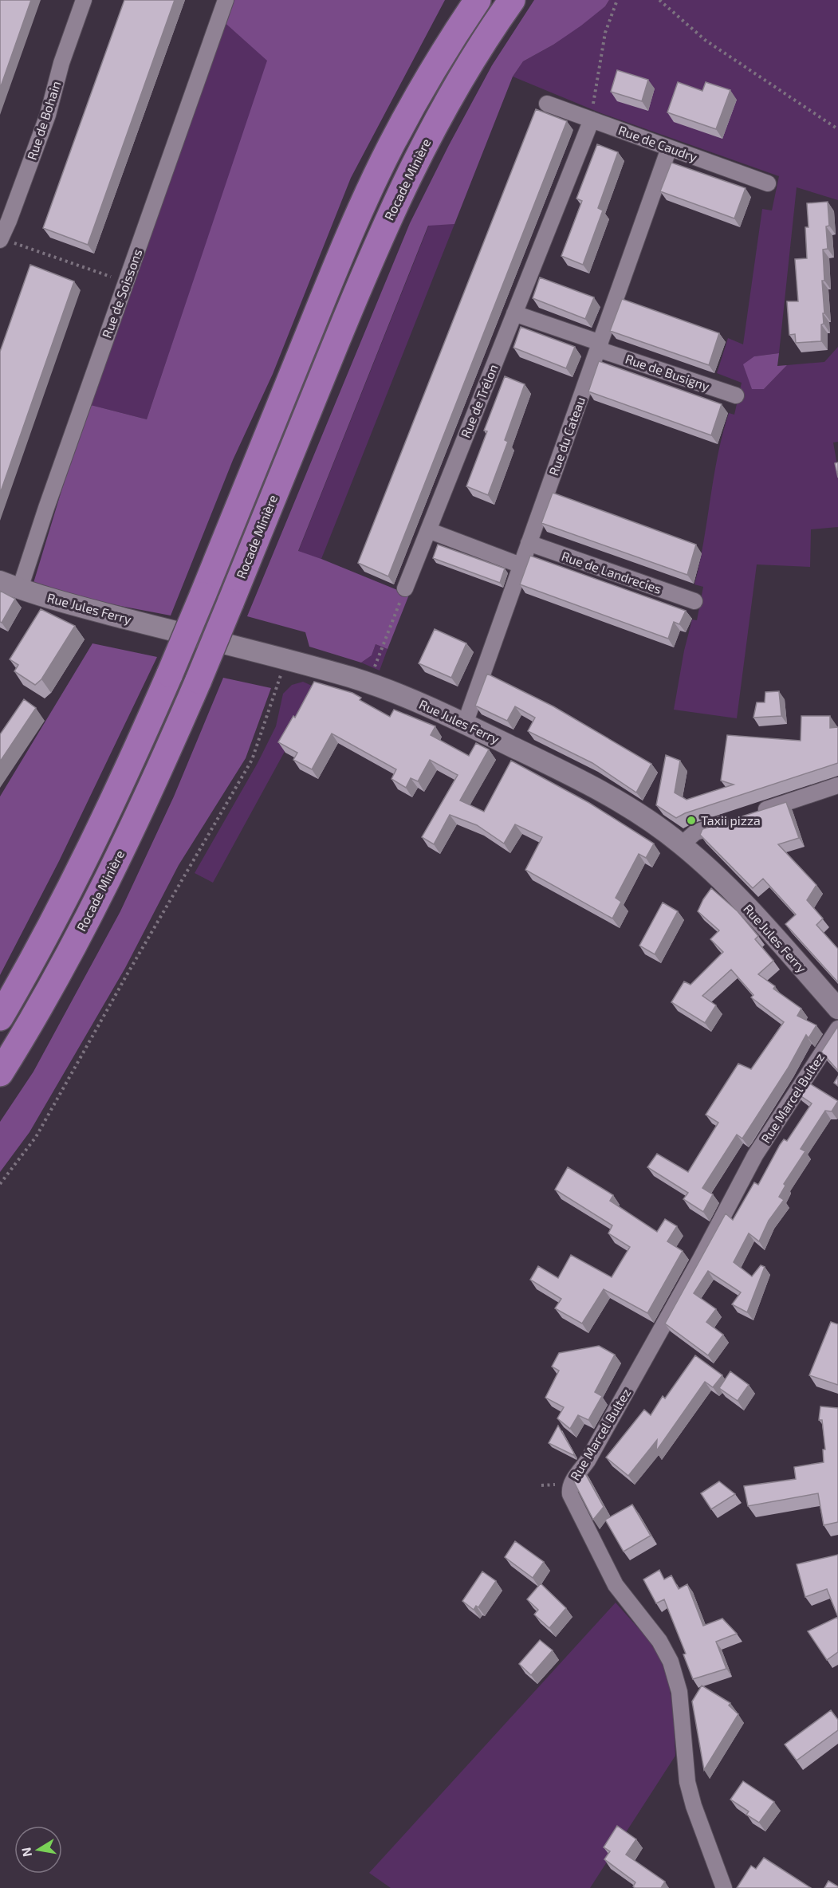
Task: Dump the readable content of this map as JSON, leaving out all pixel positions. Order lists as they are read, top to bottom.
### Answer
{
  "streets": {
    "highway": ["Rocade Minière"],
    "street": [
      "Rue de Bohain",
      "Rue de Caudry",
      "Rue de Soissons",
      "Rue de Busigny",
      "Rue de Trélon",
      "Rue du Cateau",
      "Rue de Landrecies",
      "Rue Jules Ferry",
      "Rue Marcel Bultez"
    ]
  },
  "crossings": [
    ["Rue de Caudry", "Rue de Trélon"],
    ["Rue de Caudry", "Rue du Cateau"],
    ["Rue de Soissons", "Rue Jules Ferry"],
    ["Rue de Busigny", "Rue de Trélon"],
    ["Rue de Busigny", "Rue du Cateau"],
    ["Rue du Cateau", "Rue de Landrecies"],
    ["Rue du Cateau", "Rue Jules Ferry"]
  ],
  "places": ["Taxii pizza"],
  "north": "left"
}
